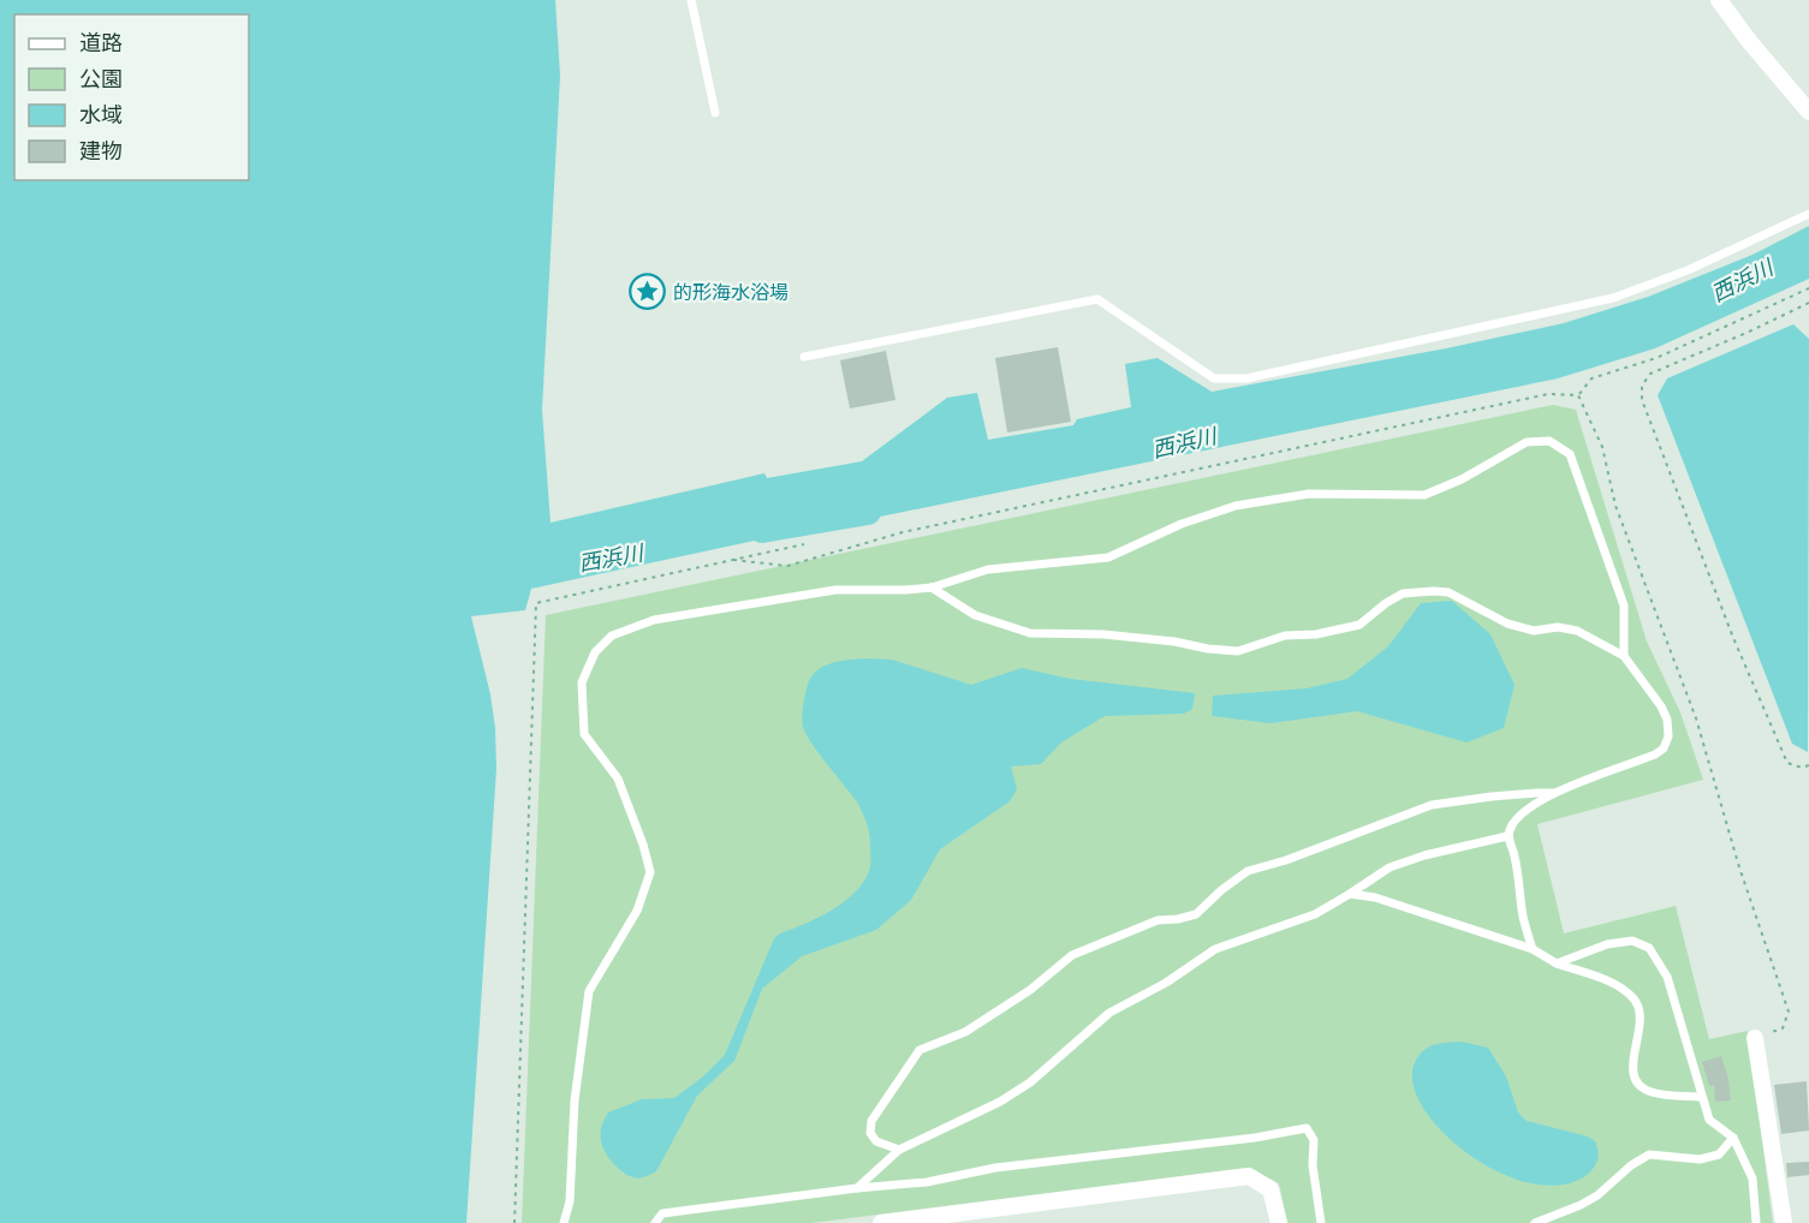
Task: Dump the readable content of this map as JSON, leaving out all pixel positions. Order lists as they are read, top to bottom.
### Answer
{
  "water": ["西浜川"],
  "places": {
    "place": ["的形海水浴場"]
  },
  "legend": [
    "道路",
    "公園",
    "水域",
    "建物"
  ]
}
